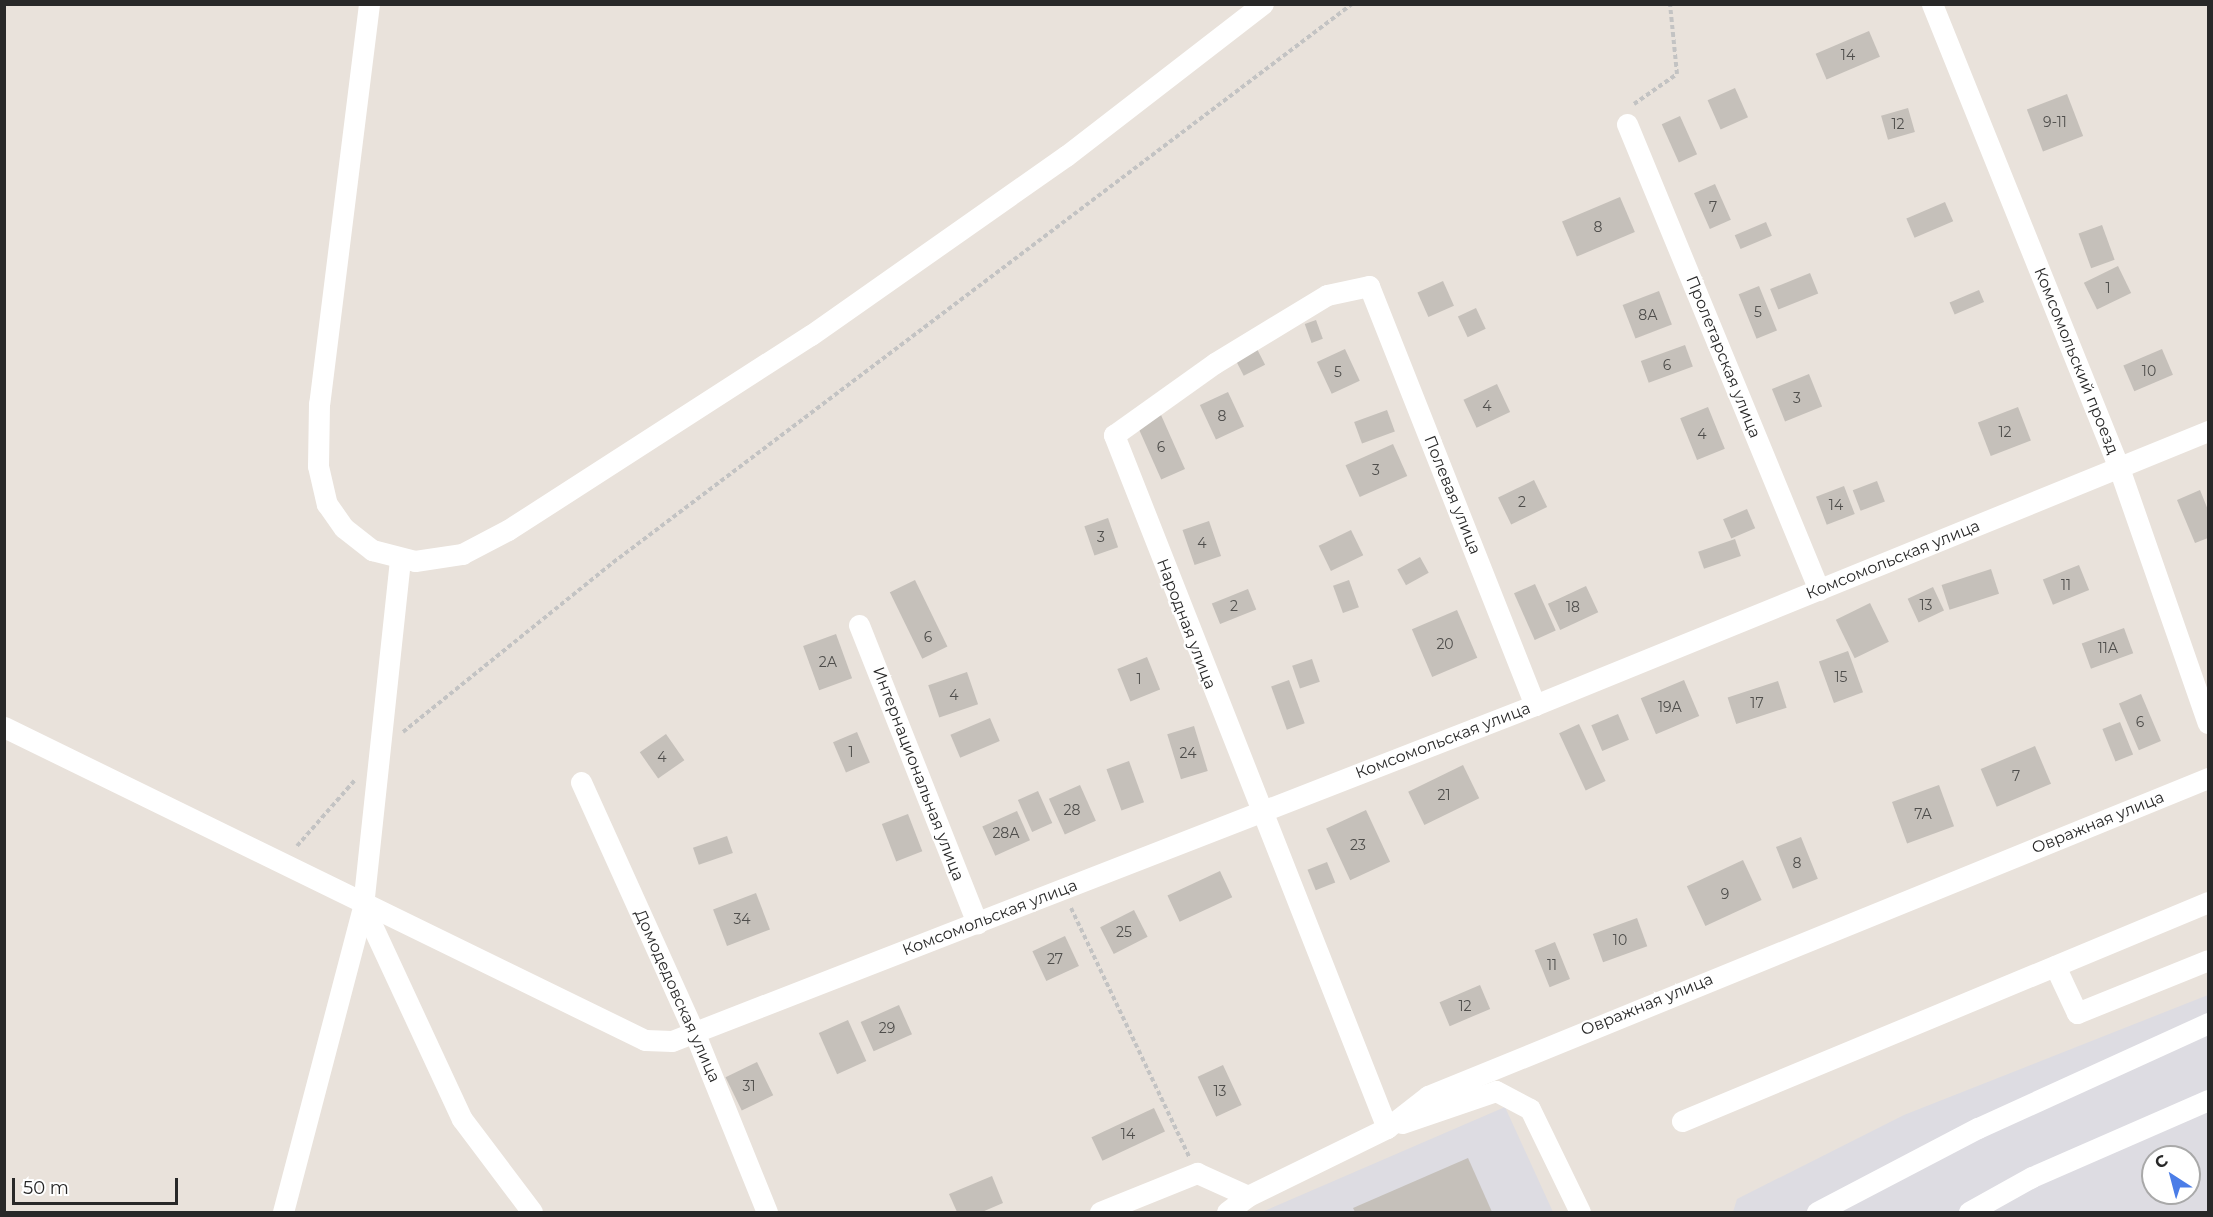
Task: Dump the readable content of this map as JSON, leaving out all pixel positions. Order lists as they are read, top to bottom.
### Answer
{
  "streets": {
    "street": [
      "Пролетарская улица",
      "Комсомольский проезд",
      "Полевая улица",
      "Комсомольская улица",
      "Народная улица",
      "Интернациональная улица",
      "Овражная улица",
      "Домодедовская улица"
    ]
  },
  "crossings": [
    ["Пролетарская улица", "Комсомольская улица"],
    ["Комсомольский проезд", "Комсомольская улица"],
    ["Полевая улица", "Комсомольская улица"],
    ["Полевая улица", "Народная улица"],
    ["Комсомольская улица", "Народная улица"],
    ["Комсомольская улица", "Интернациональная улица"],
    ["Комсомольская улица", "Домодедовская улица"],
    ["Народная улица", "Овражная улица"]
  ],
  "house_numbers": [
    "14",
    "9-11",
    "12",
    "7",
    "8",
    "1",
    "5",
    "8А",
    "6",
    "10",
    "5",
    "3",
    "4",
    "8",
    "12",
    "4",
    "6",
    "3",
    "2",
    "14",
    "3",
    "4",
    "11",
    "13",
    "2",
    "18",
    "6",
    "20",
    "11А",
    "2А",
    "15",
    "1",
    "4",
    "17",
    "19А",
    "6",
    "1",
    "24",
    "4",
    "7",
    "21",
    "28",
    "7А",
    "28А",
    "23",
    "8",
    "9",
    "34",
    "25",
    "10",
    "27",
    "11",
    "12",
    "29",
    "31",
    "13",
    "14"
  ],
  "scale_bar": "50 m",
  "north": "top left"
}
